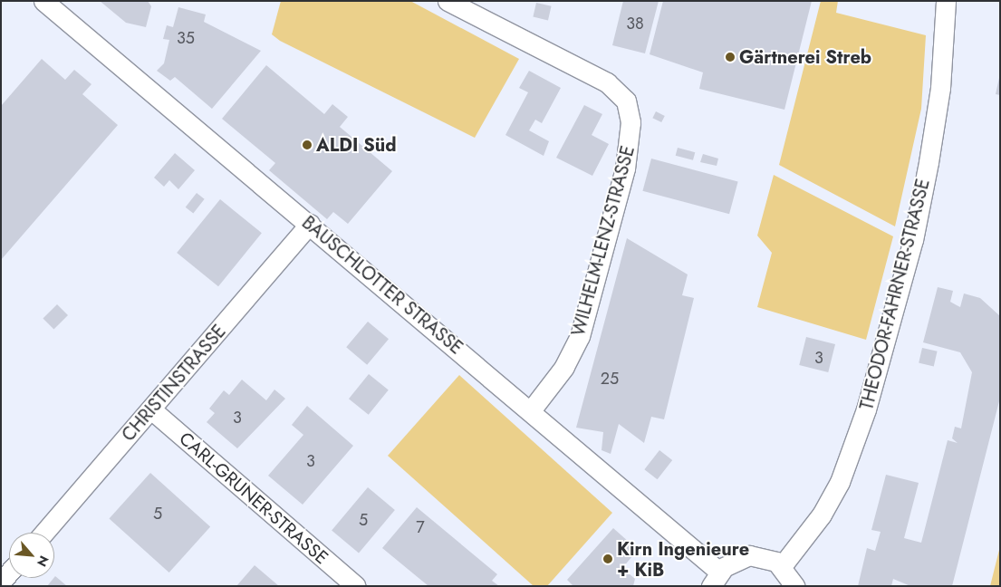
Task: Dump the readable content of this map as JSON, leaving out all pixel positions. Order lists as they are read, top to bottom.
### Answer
{
  "streets": {
    "street": [
      "WILHELM-LENZ-STRASSE",
      "BAUSCHLOTTER STRASSE",
      "THEODOR-FAHRNER-STRASSE",
      "CHRISTINSTRASSE",
      "CARL-GRUNER-STRASSE"
    ]
  },
  "crossings": [
    ["WILHELM-LENZ-STRASSE", "BAUSCHLOTTER STRASSE"],
    ["BAUSCHLOTTER STRASSE", "CHRISTINSTRASSE"],
    ["CHRISTINSTRASSE", "CARL-GRUNER-STRASSE"]
  ],
  "places": ["Gärtnerei Streb", "ALDI Süd", "Kirn Ingenieure + KiB"],
  "house_numbers": [
    "38",
    "35",
    "3",
    "25",
    "3",
    "3",
    "5",
    "5",
    "7"
  ],
  "north": "bottom right"
}
